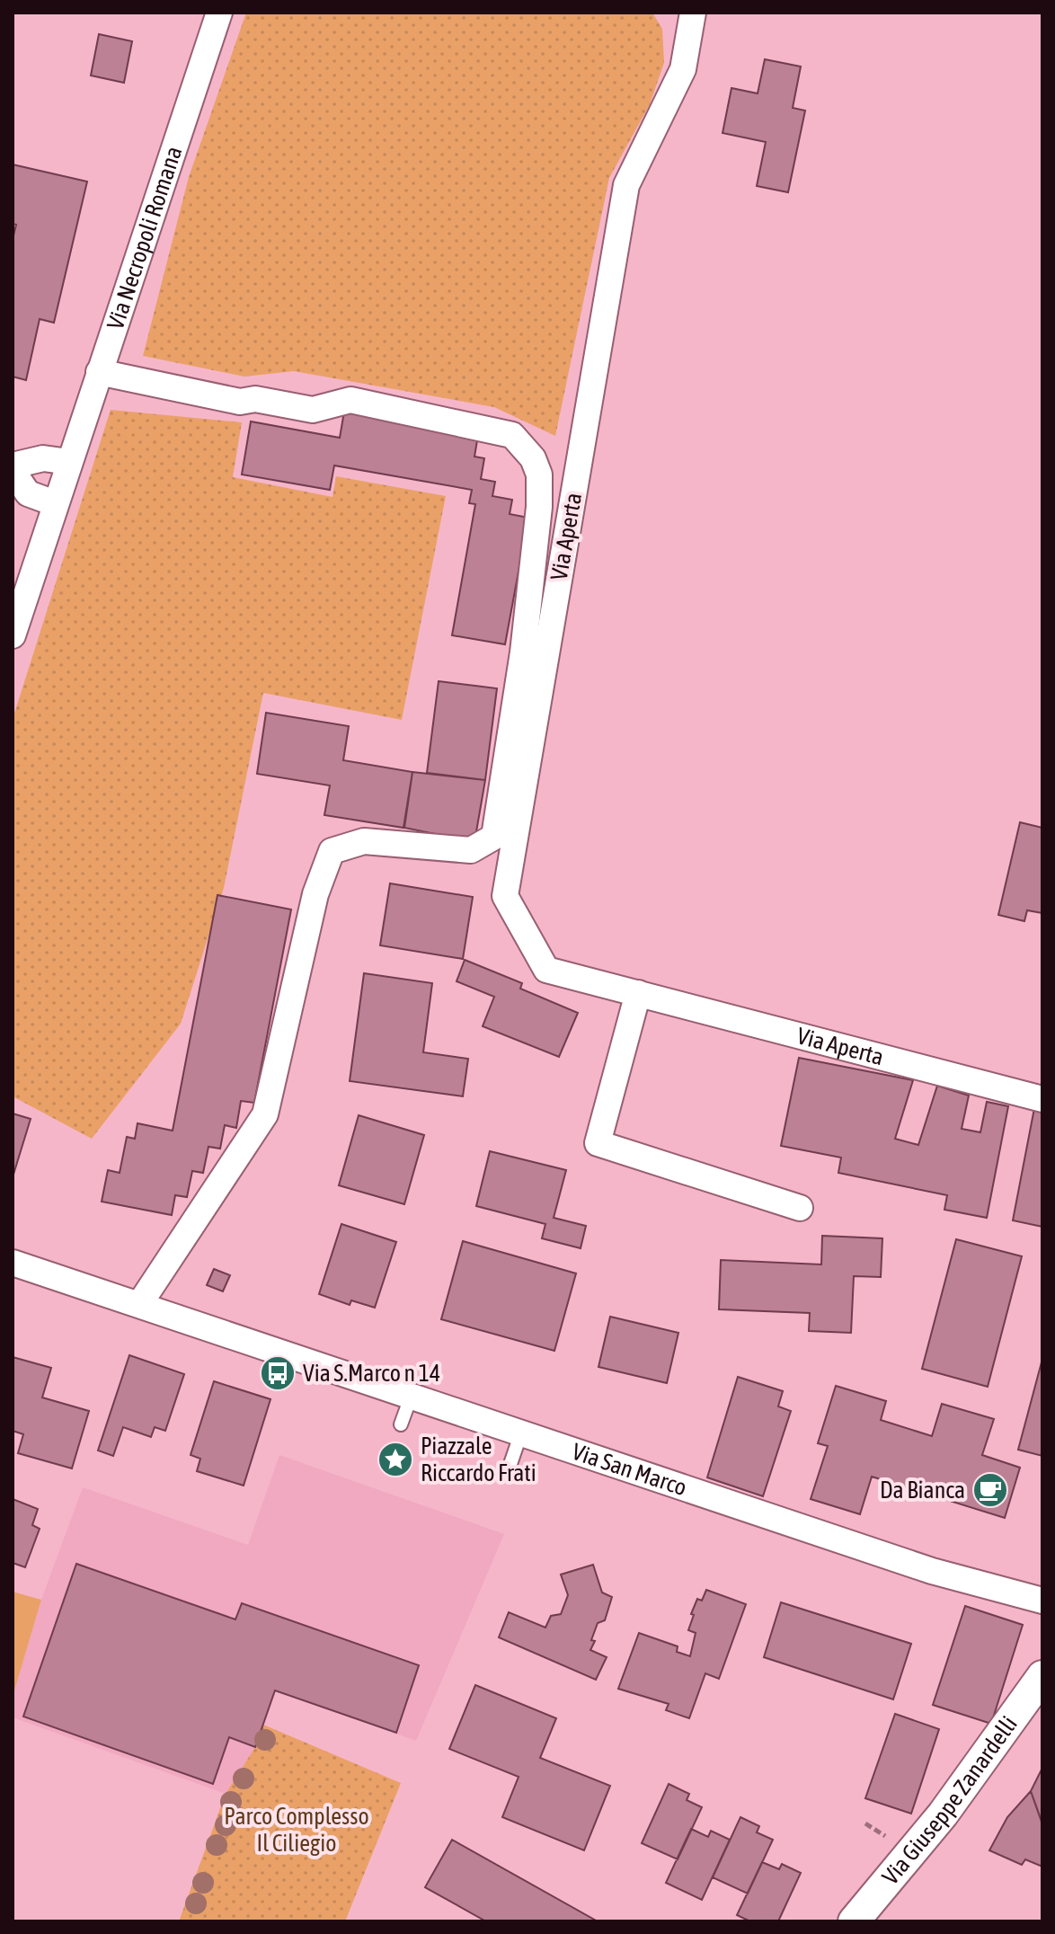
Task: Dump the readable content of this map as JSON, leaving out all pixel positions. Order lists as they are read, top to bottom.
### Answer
{
  "streets": {
    "street": [
      "Via Necropoli Romana",
      "Via Aperta",
      "Via San Marco",
      "Via Giuseppe Zanardelli"
    ]
  },
  "crossings": [
    ["Via Necropoli Romana", "Via Aperta"],
    ["Via Aperta", "Via San Marco"]
  ],
  "parks": ["Parco Complesso Il Ciliegio"],
  "places": {
    "bus stop": ["Via S.Marco n 14"],
    "place": ["Piazzale Riccardo Frati"],
    "cafe": ["Da Bianca"]
  }
}
